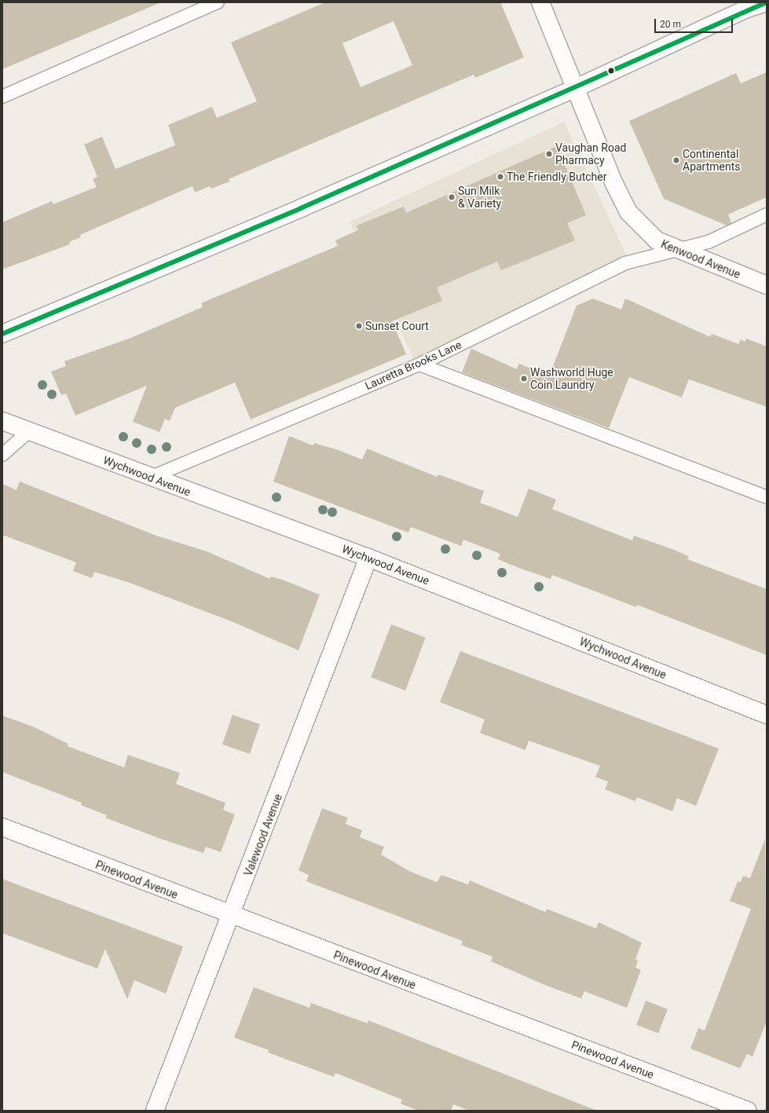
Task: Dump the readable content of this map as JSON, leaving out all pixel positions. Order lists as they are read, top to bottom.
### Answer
{
  "streets": {
    "street": [
      "Kenwood Avenue",
      "Wychwood Avenue",
      "Valewood Avenue",
      "Pinewood Avenue"
    ],
    "lane": ["Lauretta Brooks Lane"]
  },
  "crossings": [
    ["Kenwood Avenue", "Lauretta Brooks Lane"],
    ["Lauretta Brooks Lane", "Wychwood Avenue"],
    ["Wychwood Avenue", "Valewood Avenue"],
    ["Valewood Avenue", "Pinewood Avenue"]
  ],
  "places": [
    "Vaughan Road Pharmacy",
    "Continental Apartments",
    "The Friendly Butcher",
    "Sun Milk & Variety",
    "Sunset Court",
    "Washworld Huge Coin Laundry"
  ],
  "scale_bar": "20 m"
}
